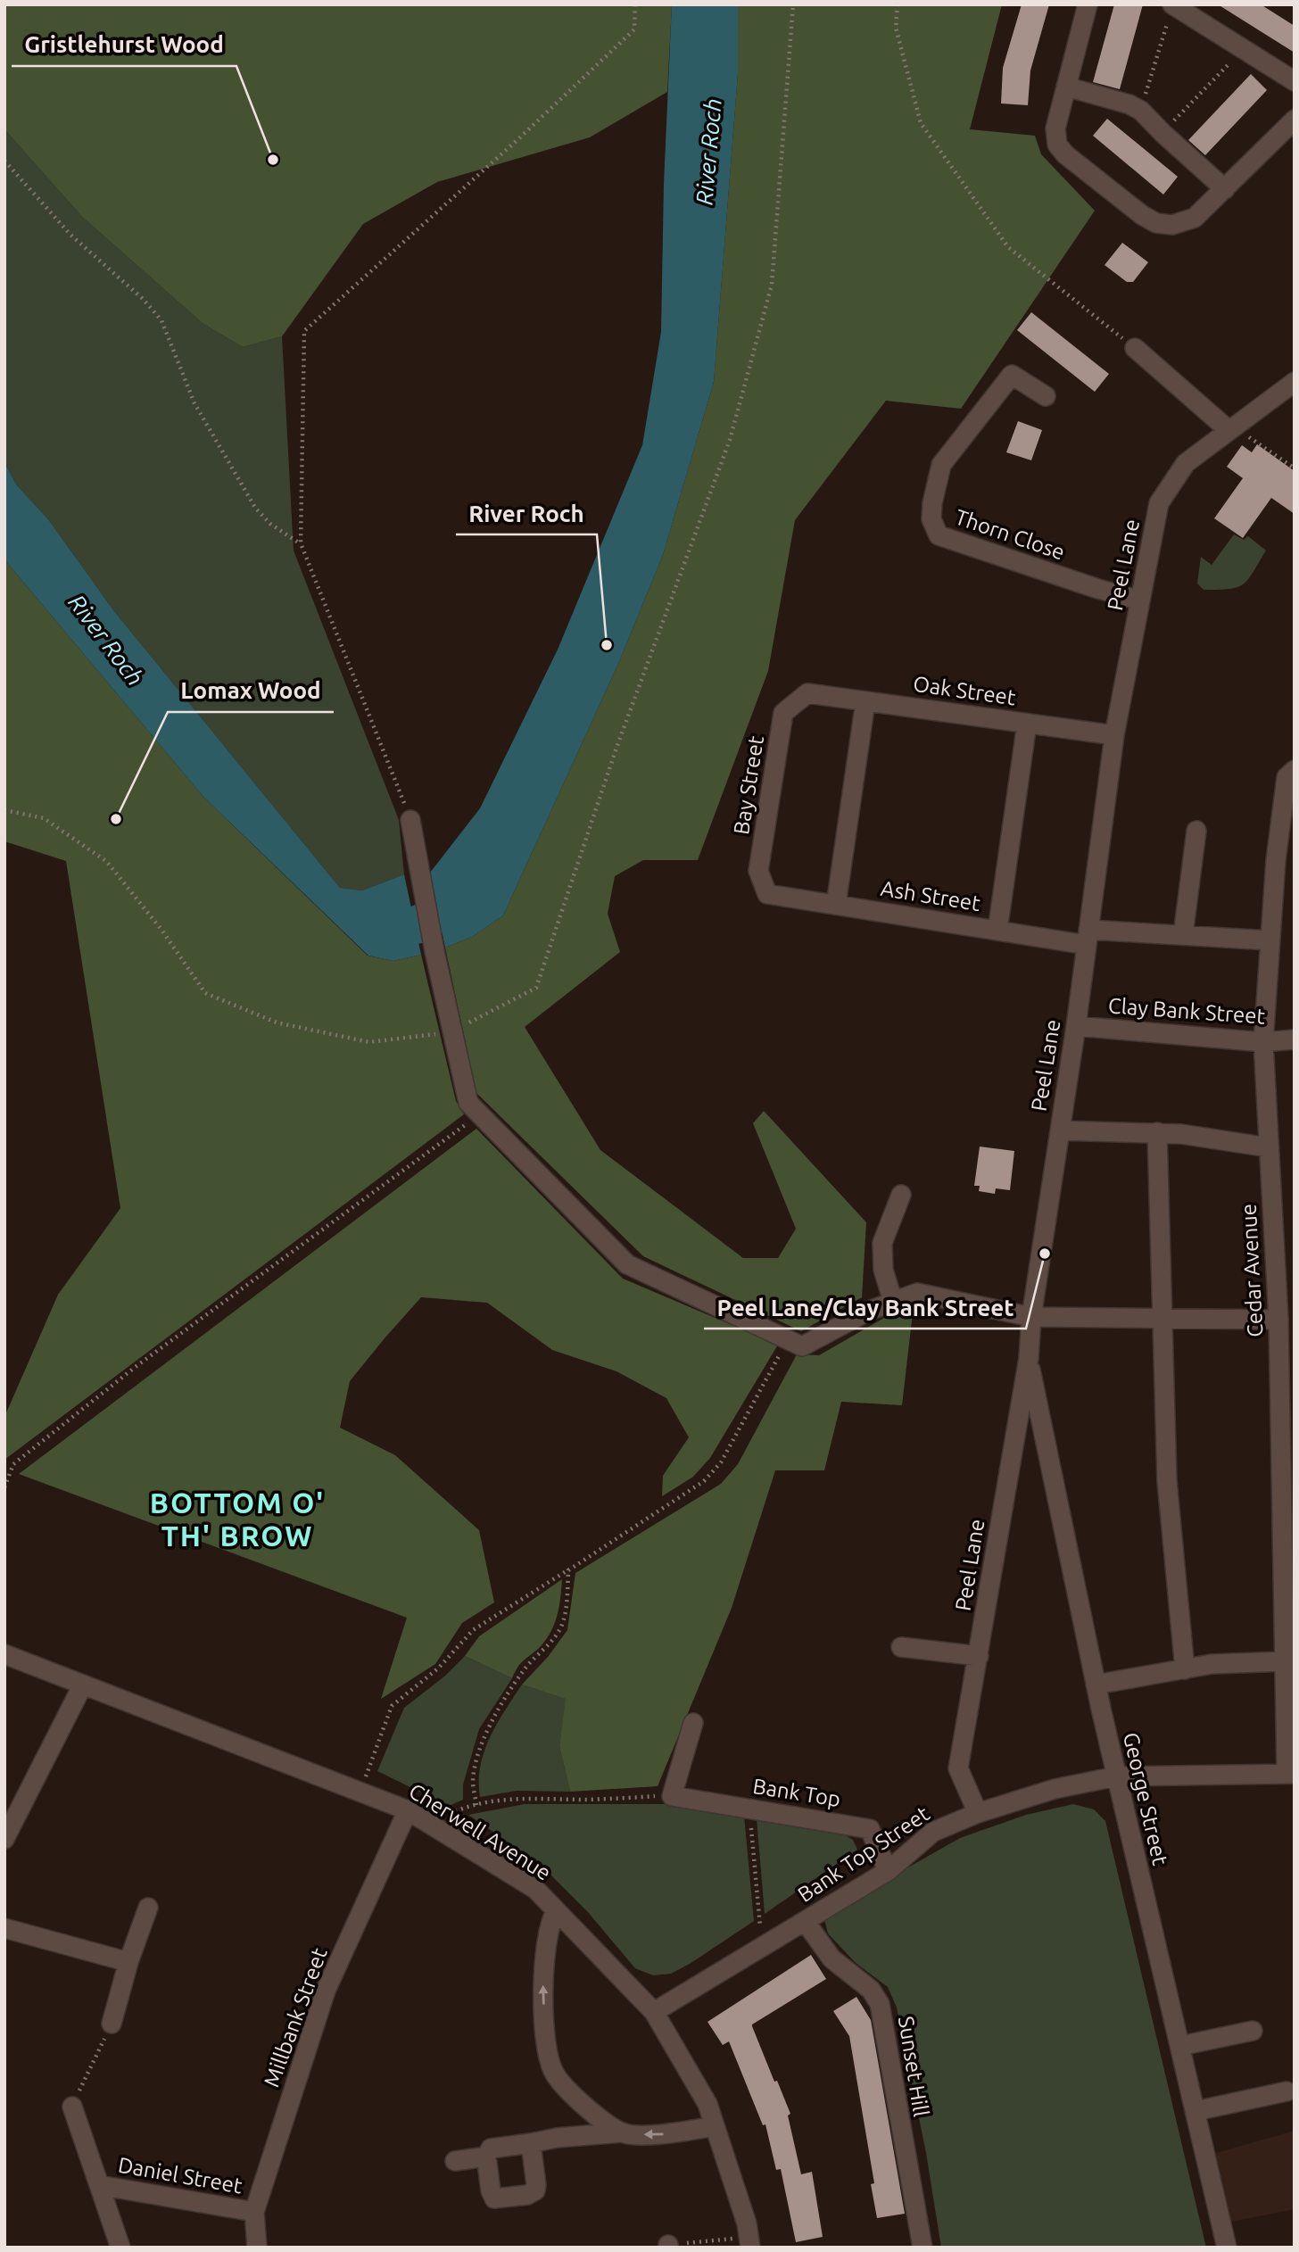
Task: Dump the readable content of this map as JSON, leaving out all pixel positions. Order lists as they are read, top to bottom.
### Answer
{
  "streets": {
    "street": [
      "Thorn Close",
      "Peel Lane",
      "Oak Street",
      "Bay Street",
      "Ash Street",
      "Clay Bank Street",
      "Cedar Avenue",
      "Bank Top",
      "George Street",
      "Cherwell Avenue",
      "Bank Top Street",
      "Millbank Street",
      "Sunset Hill",
      "Daniel Street"
    ]
  },
  "crossings": [
    ["Thorn Close", "Peel Lane"],
    ["Peel Lane", "Oak Street"],
    ["Peel Lane", "Ash Street"],
    ["Peel Lane", "Clay Bank Street"],
    ["Peel Lane", "George Street"],
    ["Peel Lane", "Bank Top Street"],
    ["Oak Street", "Bay Street"],
    ["Bay Street", "Ash Street"],
    ["Ash Street", "Cedar Avenue"],
    ["Clay Bank Street", "Cedar Avenue"],
    ["Cedar Avenue", "Bank Top Street"],
    ["Bank Top", "Bank Top Street"],
    ["George Street", "Bank Top Street"],
    ["Cherwell Avenue", "Bank Top Street"],
    ["Cherwell Avenue", "Millbank Street"],
    ["Bank Top Street", "Sunset Hill"],
    ["Millbank Street", "Daniel Street"]
  ],
  "districts": ["BOTTOM O' TH' BROW"],
  "water": ["River Roch"],
  "places": [
    "Gristlehurst Wood",
    "River Roch",
    "Lomax Wood",
    "Peel Lane/Clay Bank Street"
  ]
}
